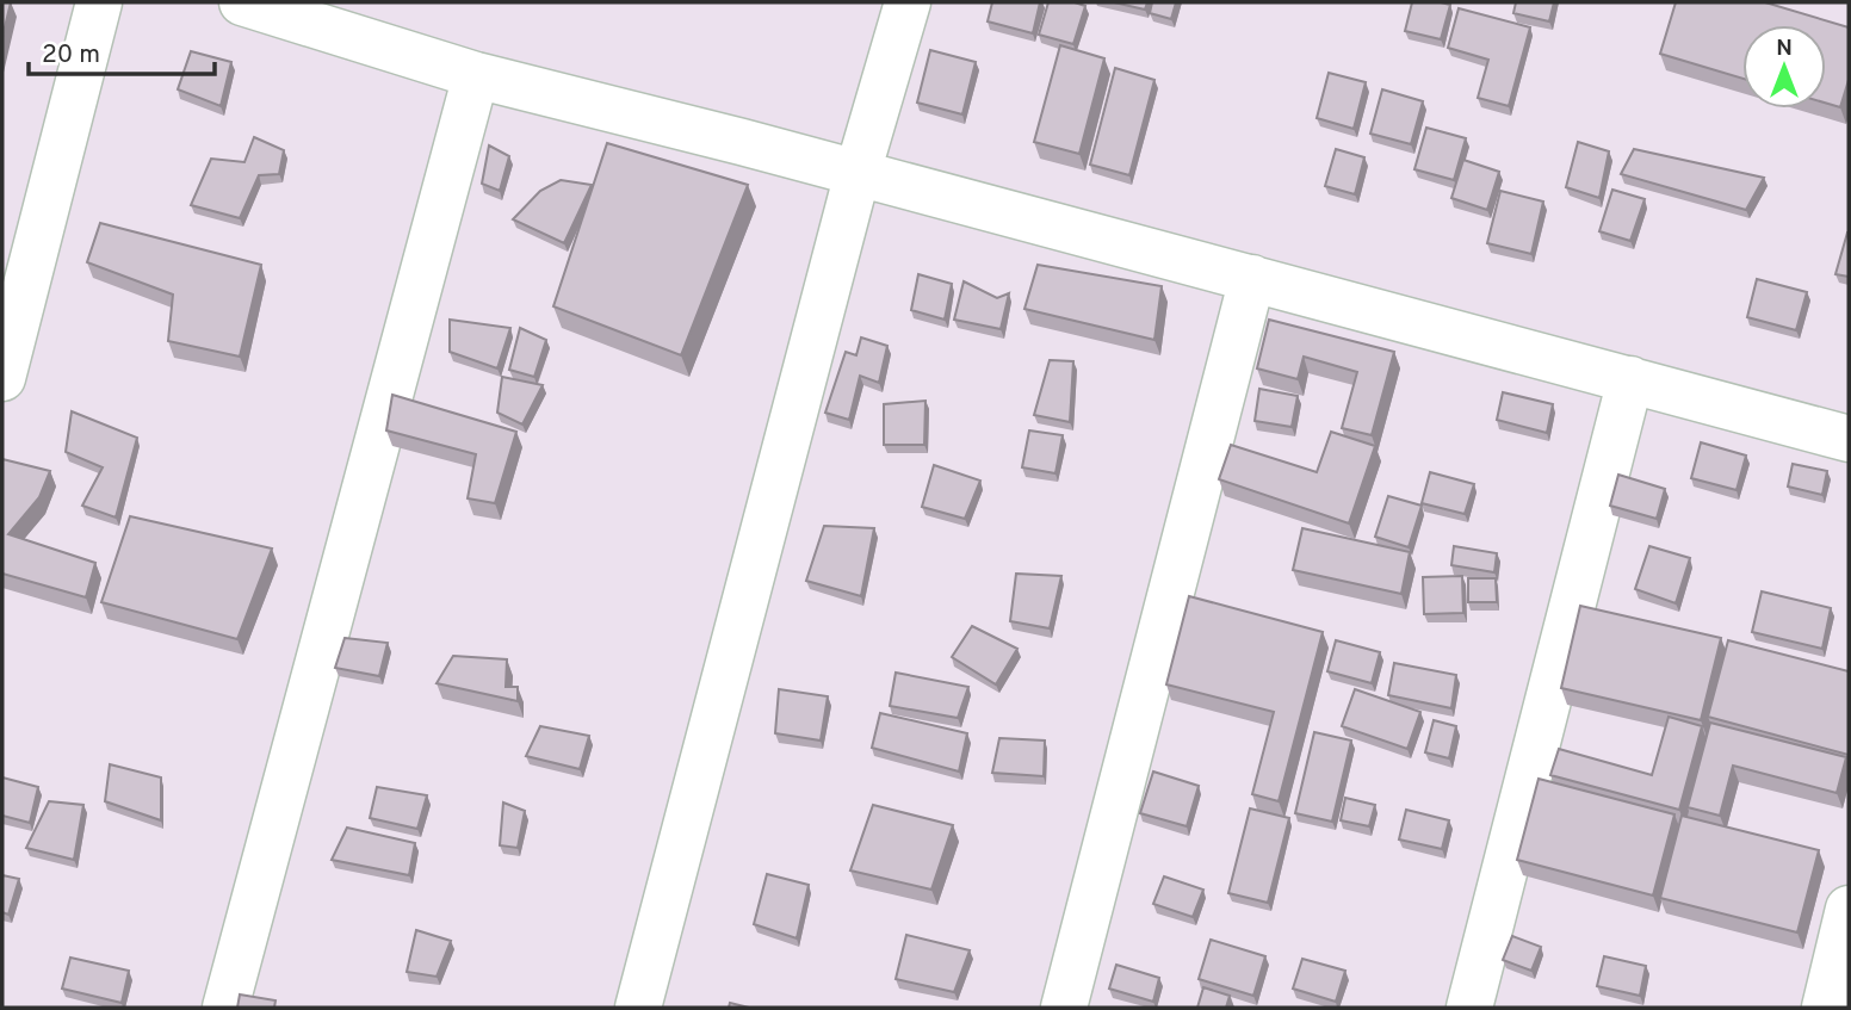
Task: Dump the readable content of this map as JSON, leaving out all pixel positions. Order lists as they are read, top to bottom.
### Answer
{
  "scale_bar": "20 m",
  "north": "top"
}
